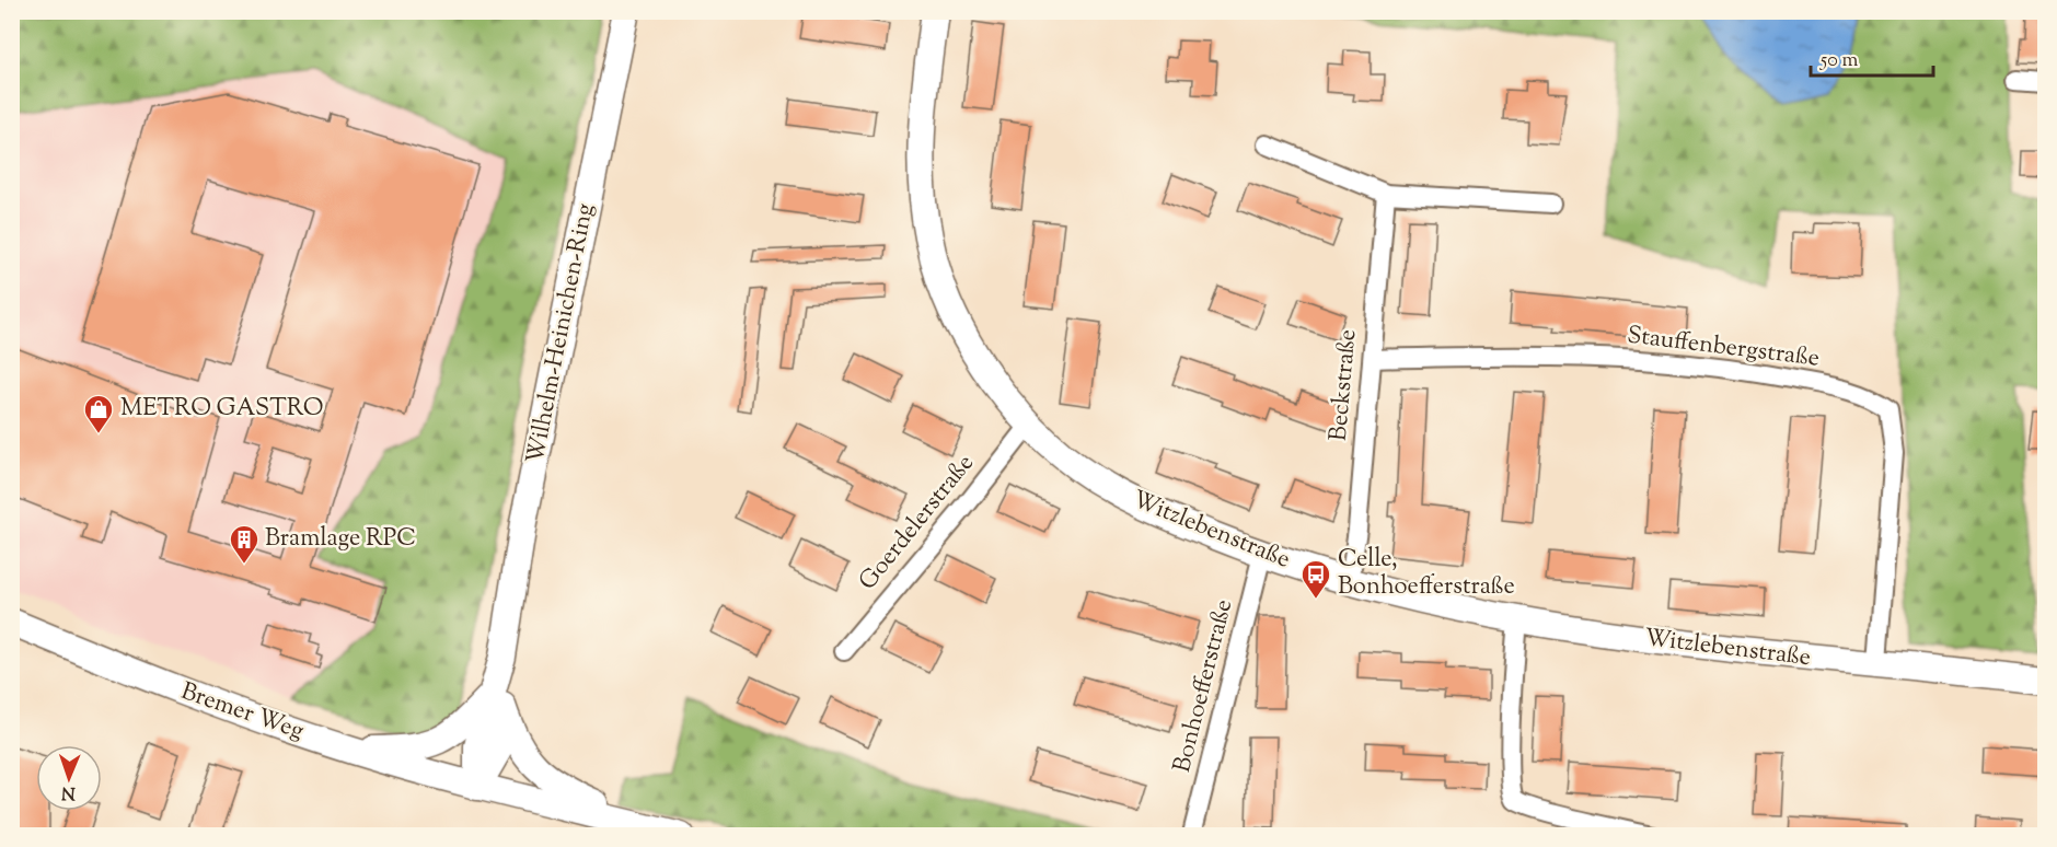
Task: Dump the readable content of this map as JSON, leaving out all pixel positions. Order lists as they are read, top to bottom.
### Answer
{
  "streets": {
    "main road": ["Wilhelm-Heinichen-Ring", "Witzlebenstraße", "Bremer Weg"],
    "street": [
      "Stauffenbergstraße",
      "Beckstraße",
      "Goerdelerstraße",
      "Bonhoefferstraße"
    ]
  },
  "crossings": [
    ["Wilhelm-Heinichen-Ring", "Bremer Weg"],
    ["Stauffenbergstraße", "Beckstraße"],
    ["Stauffenbergstraße", "Witzlebenstraße"],
    ["Beckstraße", "Witzlebenstraße"],
    ["Goerdelerstraße", "Witzlebenstraße"],
    ["Witzlebenstraße", "Bonhoefferstraße"]
  ],
  "places": {
    "shop": ["METRO GASTRO"],
    "building": ["Bramlage RPC"],
    "bus stop": ["Celle, Bonhoefferstraße"]
  },
  "scale_bar": "50 m",
  "north": "bottom"
}
